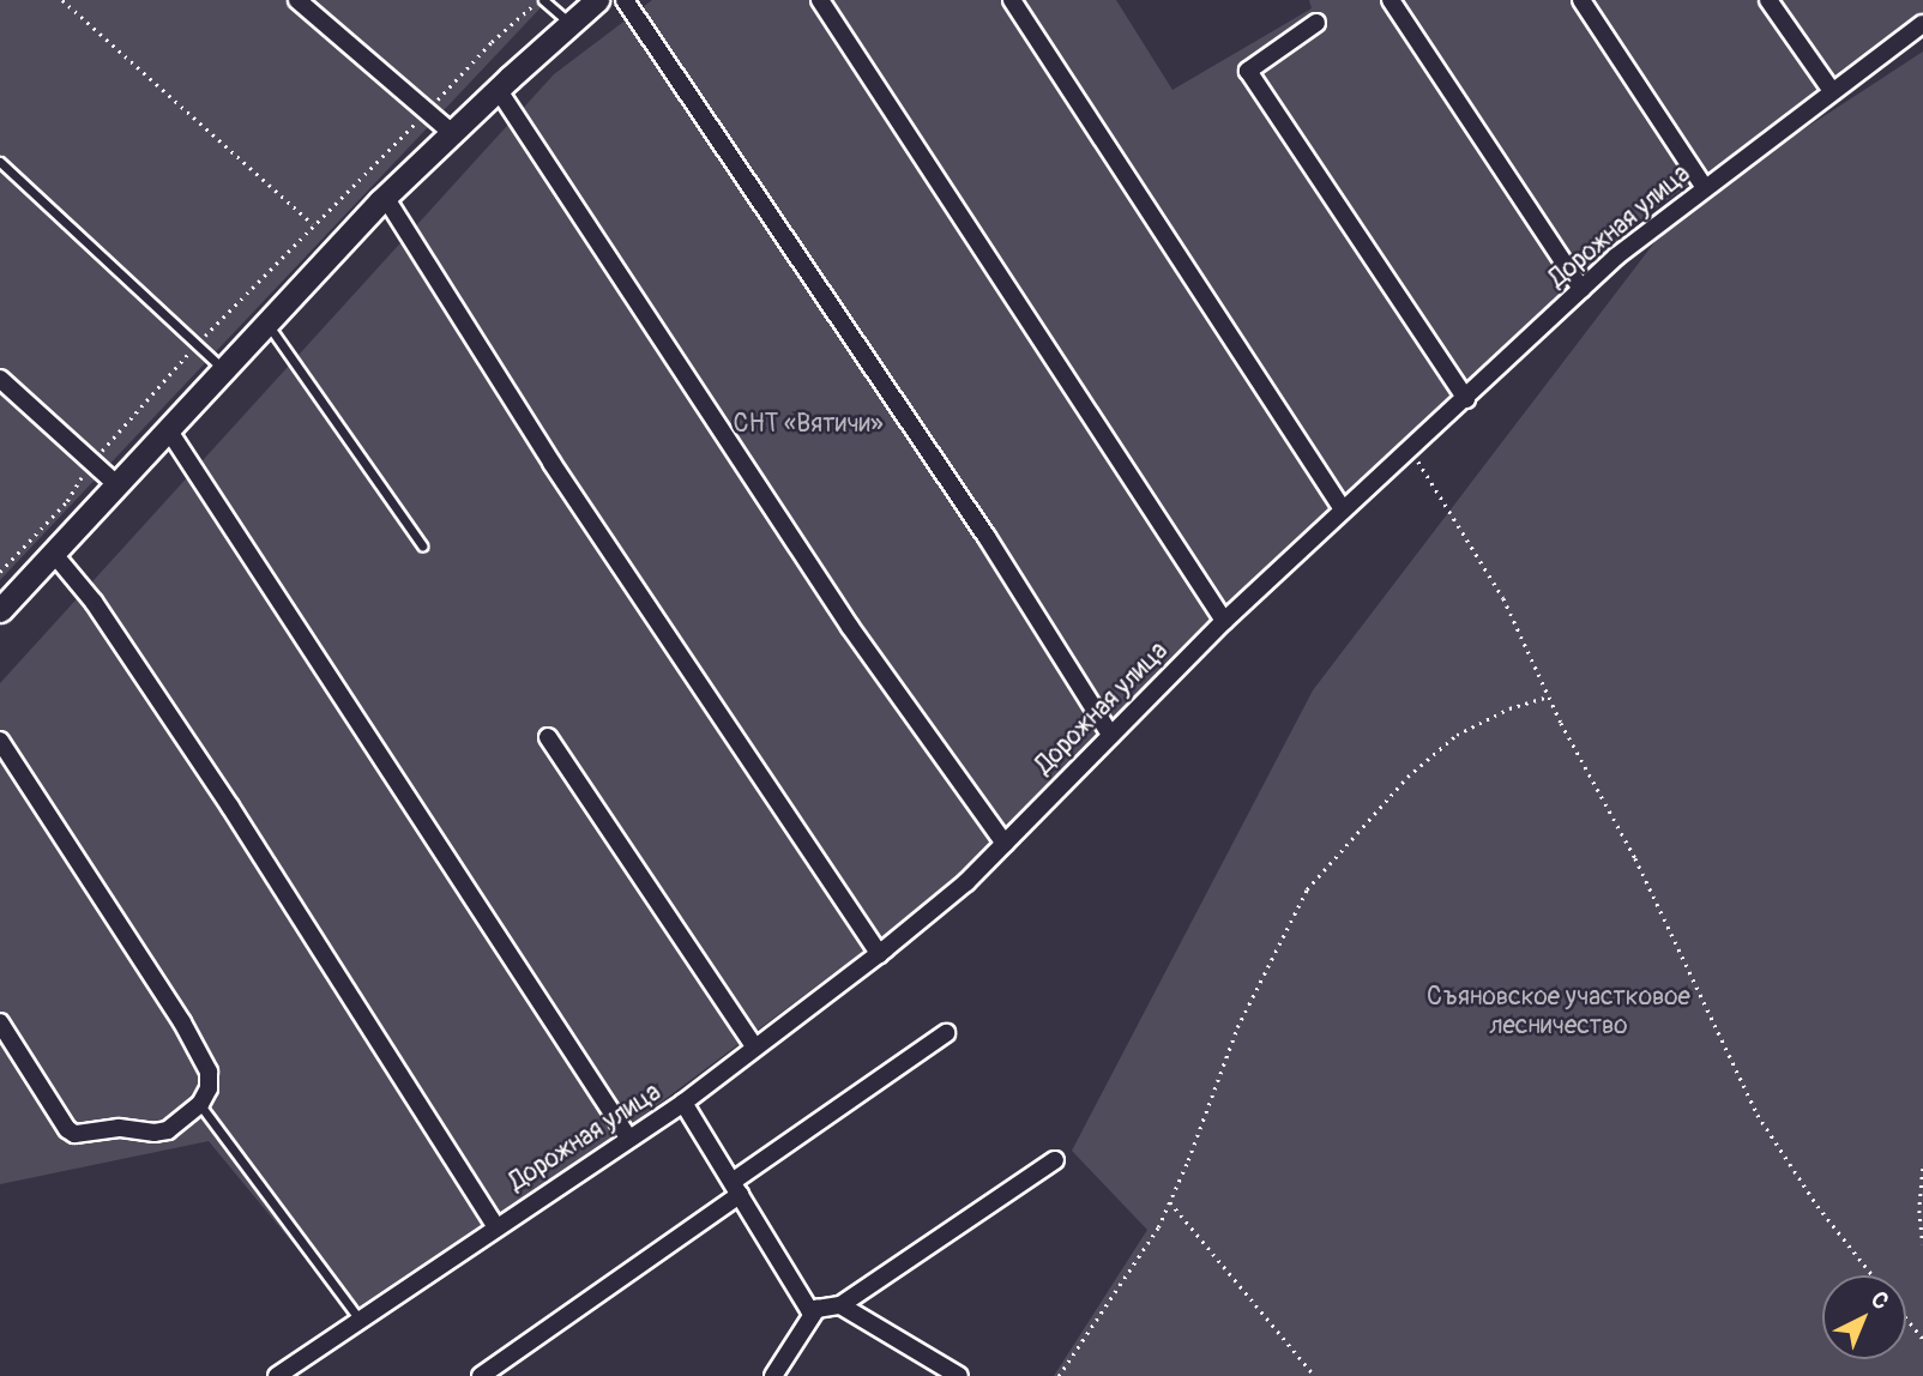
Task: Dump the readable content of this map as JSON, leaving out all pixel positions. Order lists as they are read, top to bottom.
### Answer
{
  "streets": {
    "street": ["Дорожная улица"]
  },
  "parks": ["СНТ «Вятичи»", "Съяновское участковое лесничество"],
  "north": "top right"
}
